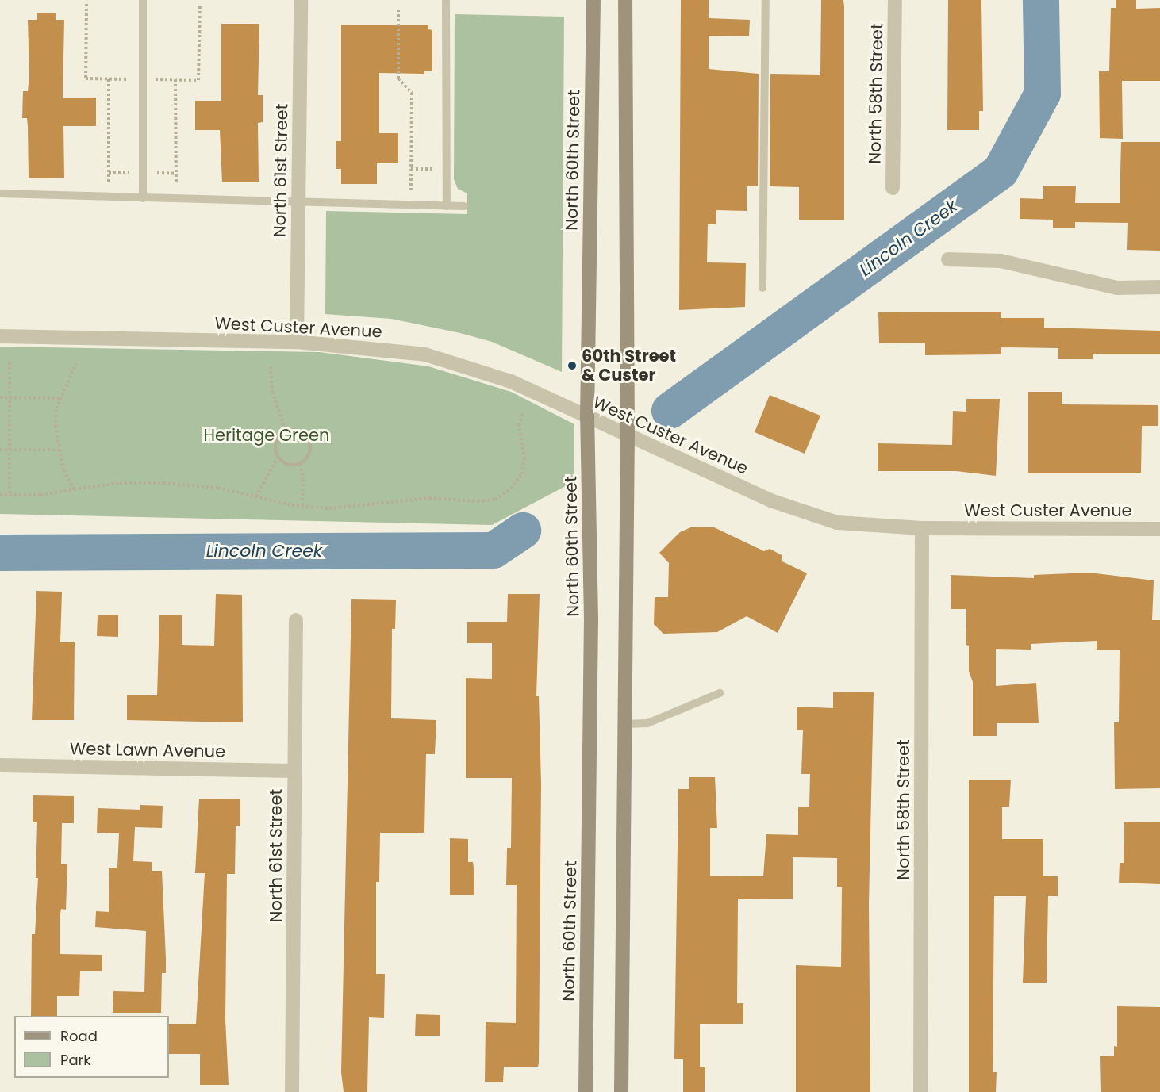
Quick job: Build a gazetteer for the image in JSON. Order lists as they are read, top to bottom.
{
  "streets": {
    "main road": ["North 60th Street"],
    "street": [
      "North 58th Street",
      "North 61st Street",
      "West Custer Avenue",
      "West Lawn Avenue"
    ]
  },
  "crossings": [
    ["North 58th Street", "West Custer Avenue"],
    ["North 60th Street", "West Custer Avenue"],
    ["North 61st Street", "West Custer Avenue"],
    ["North 61st Street", "West Lawn Avenue"]
  ],
  "water": ["Lincoln Creek"],
  "parks": ["Heritage Green"],
  "places": ["60th Street & Custer"],
  "legend": ["Road", "Park"]
}
